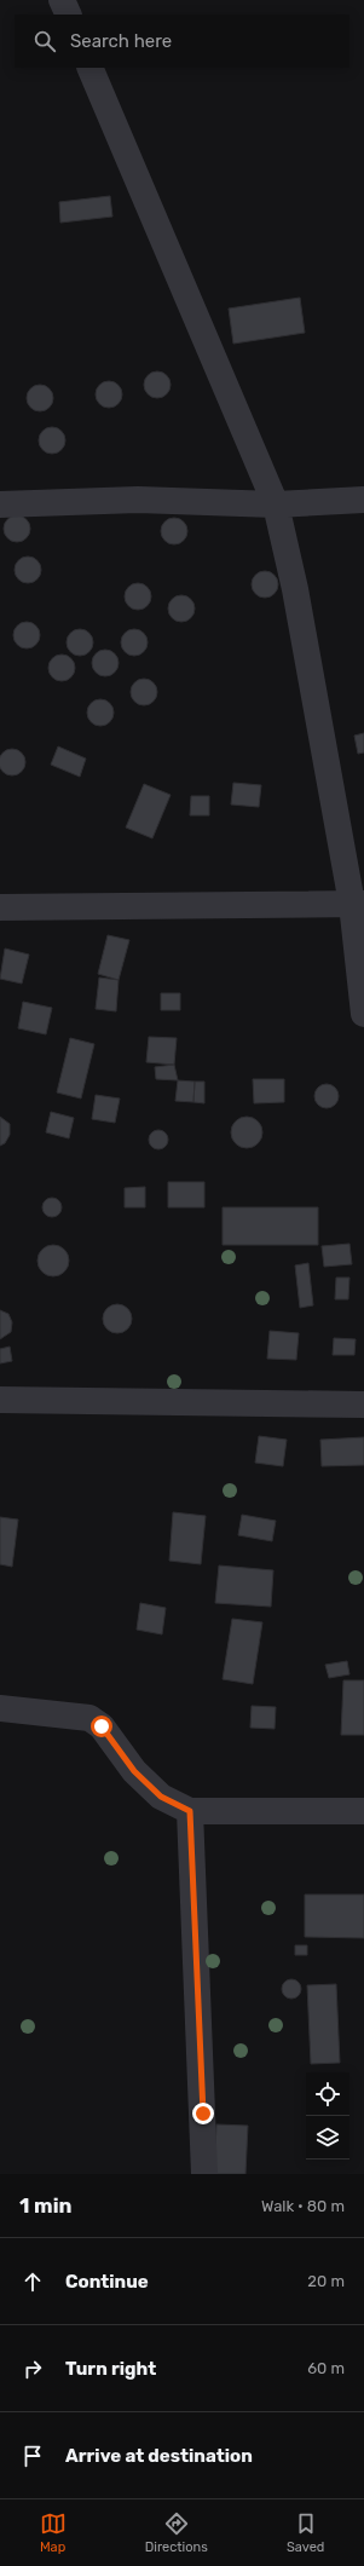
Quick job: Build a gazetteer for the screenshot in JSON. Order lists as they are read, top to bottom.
{
  "page": {
    "search": "Search here",
    "heading": ["1 min", "Walk · 80 m"],
    "list": [
      ["Continue", "20 m"],
      ["Turn right", "60 m"],
      "Arrive at destination"
    ],
    "nav": ["Map", "Directions", "Saved"]
  }
}
